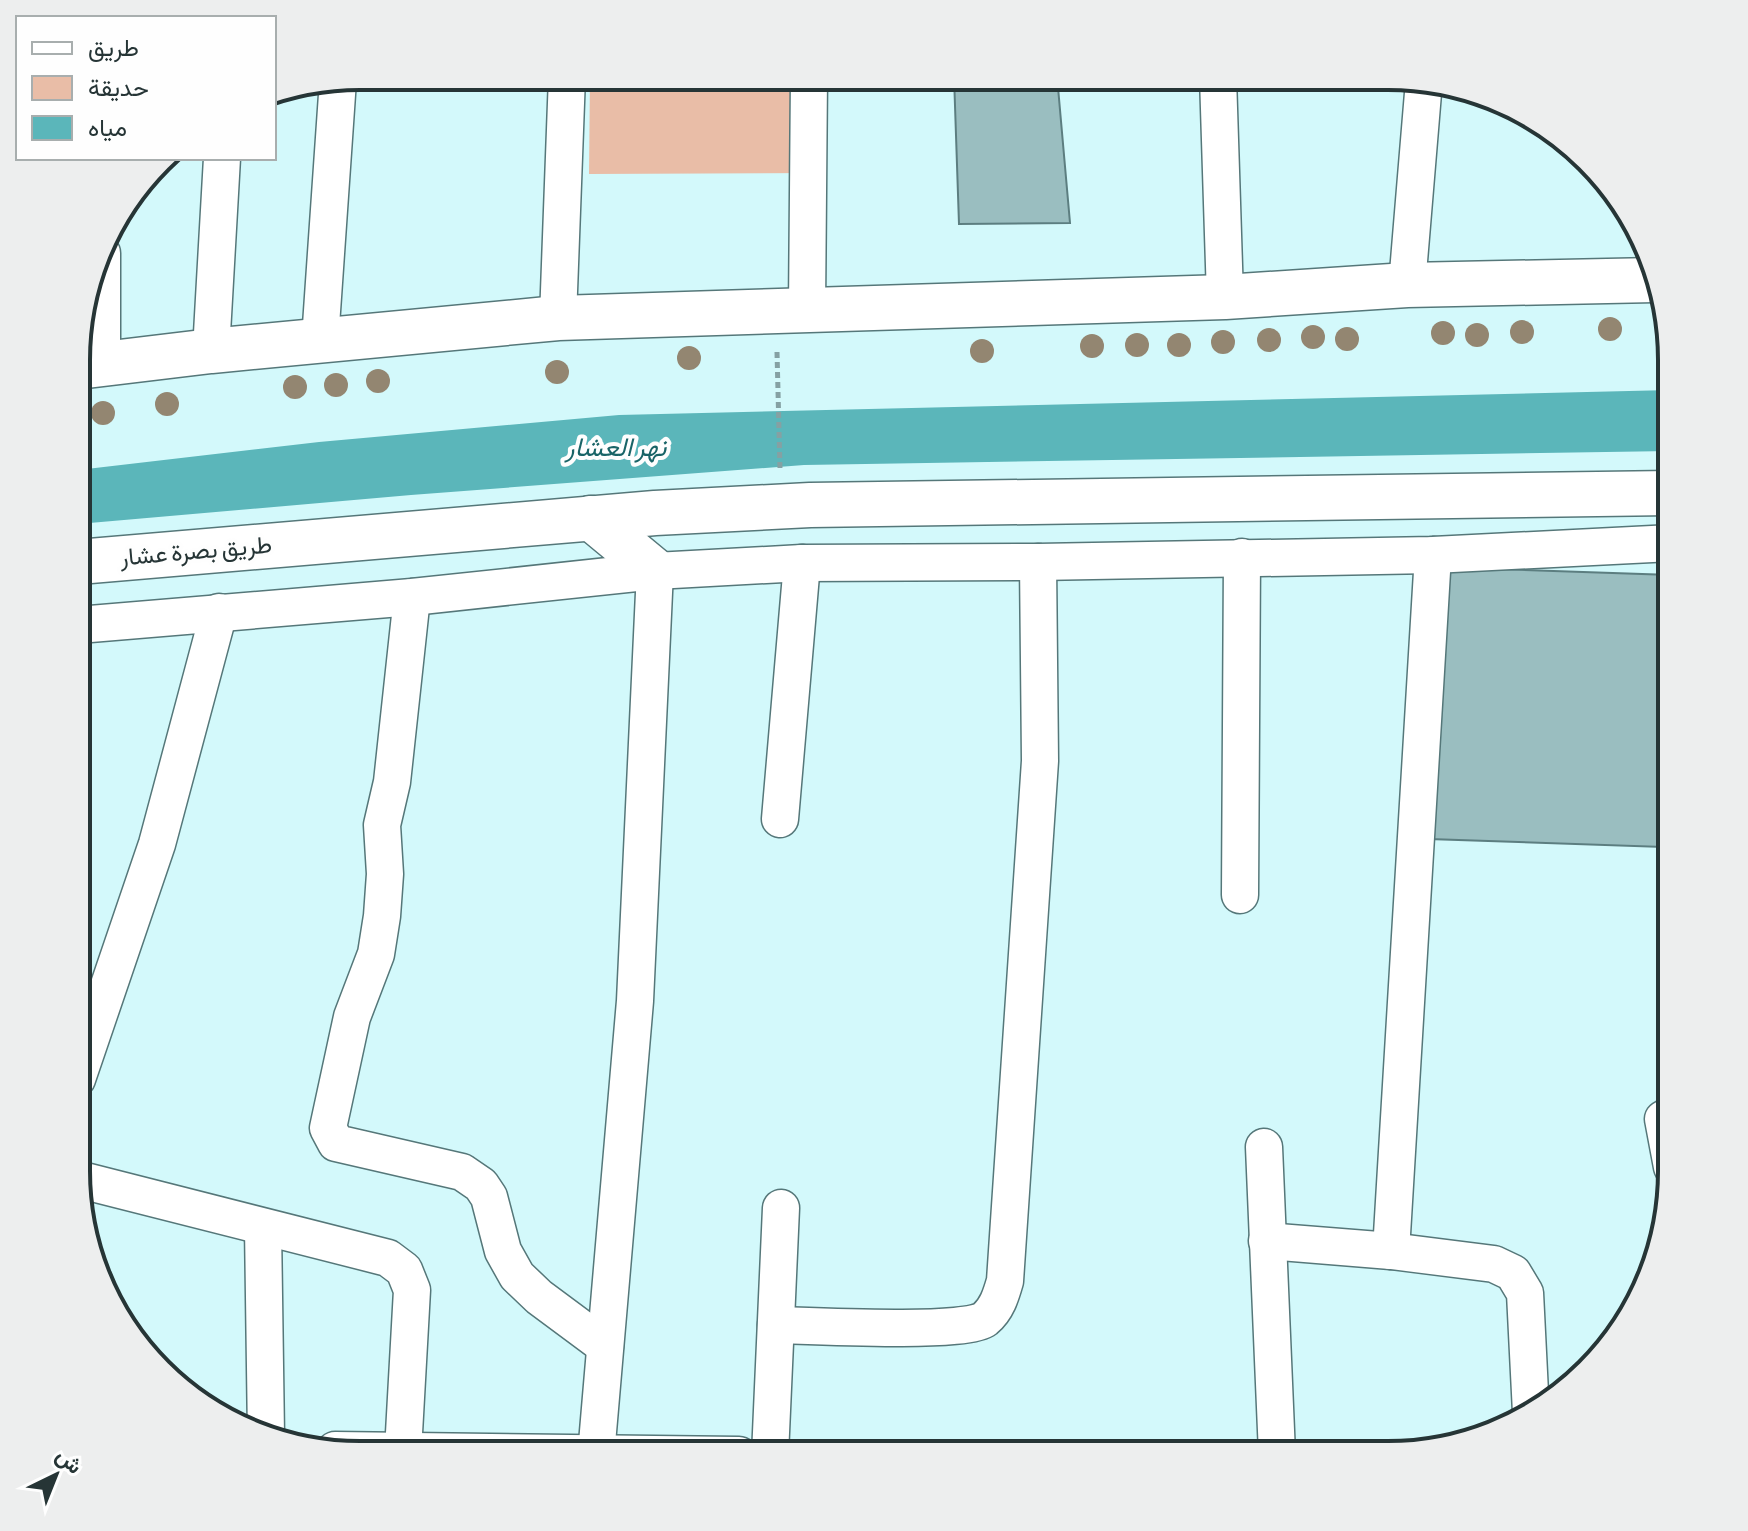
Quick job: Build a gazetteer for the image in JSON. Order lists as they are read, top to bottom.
{
  "streets": {
    "main road": ["طريق بصرة عشار"]
  },
  "water": ["نهر العشار"],
  "legend": ["طريق", "حديقة", "مياه"],
  "north": "top right"
}
